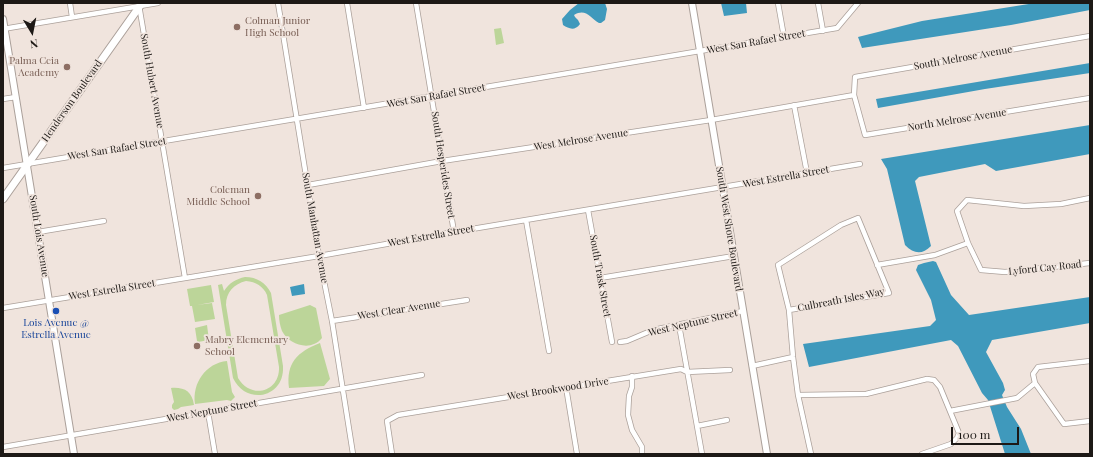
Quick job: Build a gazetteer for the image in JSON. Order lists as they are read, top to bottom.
{
  "streets": {
    "main road": ["Henderson Boulevard"],
    "street": [
      "West San Rafael Street",
      "South Melrose Avenue",
      "South Hubert Avenue",
      "North Melrose Avenue",
      "West Melrose Avenue",
      "South Hesperides Street",
      "West Estrella Street",
      "South Manhattan Avenue",
      "South West Shore Boulevard",
      "South Lois Avenue",
      "Lyford Cay Road",
      "South Trask Street",
      "Culbreath Isles Way",
      "West Clear Avenue",
      "West Neptune Street",
      "West Brookwood Drive"
    ]
  },
  "crossings": [
    ["West San Rafael Street", "South Hubert Avenue"],
    ["West San Rafael Street", "Henderson Boulevard"],
    ["West San Rafael Street", "South Hesperides Street"],
    ["West San Rafael Street", "South Manhattan Avenue"],
    ["West San Rafael Street", "South West Shore Boulevard"],
    ["West San Rafael Street", "South Lois Avenue"],
    ["South Melrose Avenue", "North Melrose Avenue"],
    ["South Melrose Avenue", "West Melrose Avenue"],
    ["South Hubert Avenue", "Henderson Boulevard"],
    ["South Hubert Avenue", "West Estrella Street"],
    ["Henderson Boulevard", "South Lois Avenue"],
    ["North Melrose Avenue", "West Melrose Avenue"],
    ["West Melrose Avenue", "South Hesperides Street"],
    ["West Melrose Avenue", "South Manhattan Avenue"],
    ["West Melrose Avenue", "South West Shore Boulevard"],
    ["South Hesperides Street", "West Estrella Street"],
    ["West Estrella Street", "South Manhattan Avenue"],
    ["West Estrella Street", "South West Shore Boulevard"],
    ["West Estrella Street", "South Lois Avenue"],
    ["West Estrella Street", "South Trask Street"],
    ["South Manhattan Avenue", "West Clear Avenue"],
    ["South Manhattan Avenue", "West Neptune Street"],
    ["South West Shore Boulevard", "West Neptune Street"],
    ["South Lois Avenue", "West Neptune Street"]
  ],
  "places": [
    "Colman Junior High School",
    "Palma Ceia Academy",
    "Coleman Middle School",
    "Lois Avenue @ Estrella Avenue",
    "Mabry Elementary School"
  ],
  "scale_bar": "100 m",
  "north": "bottom"
}
